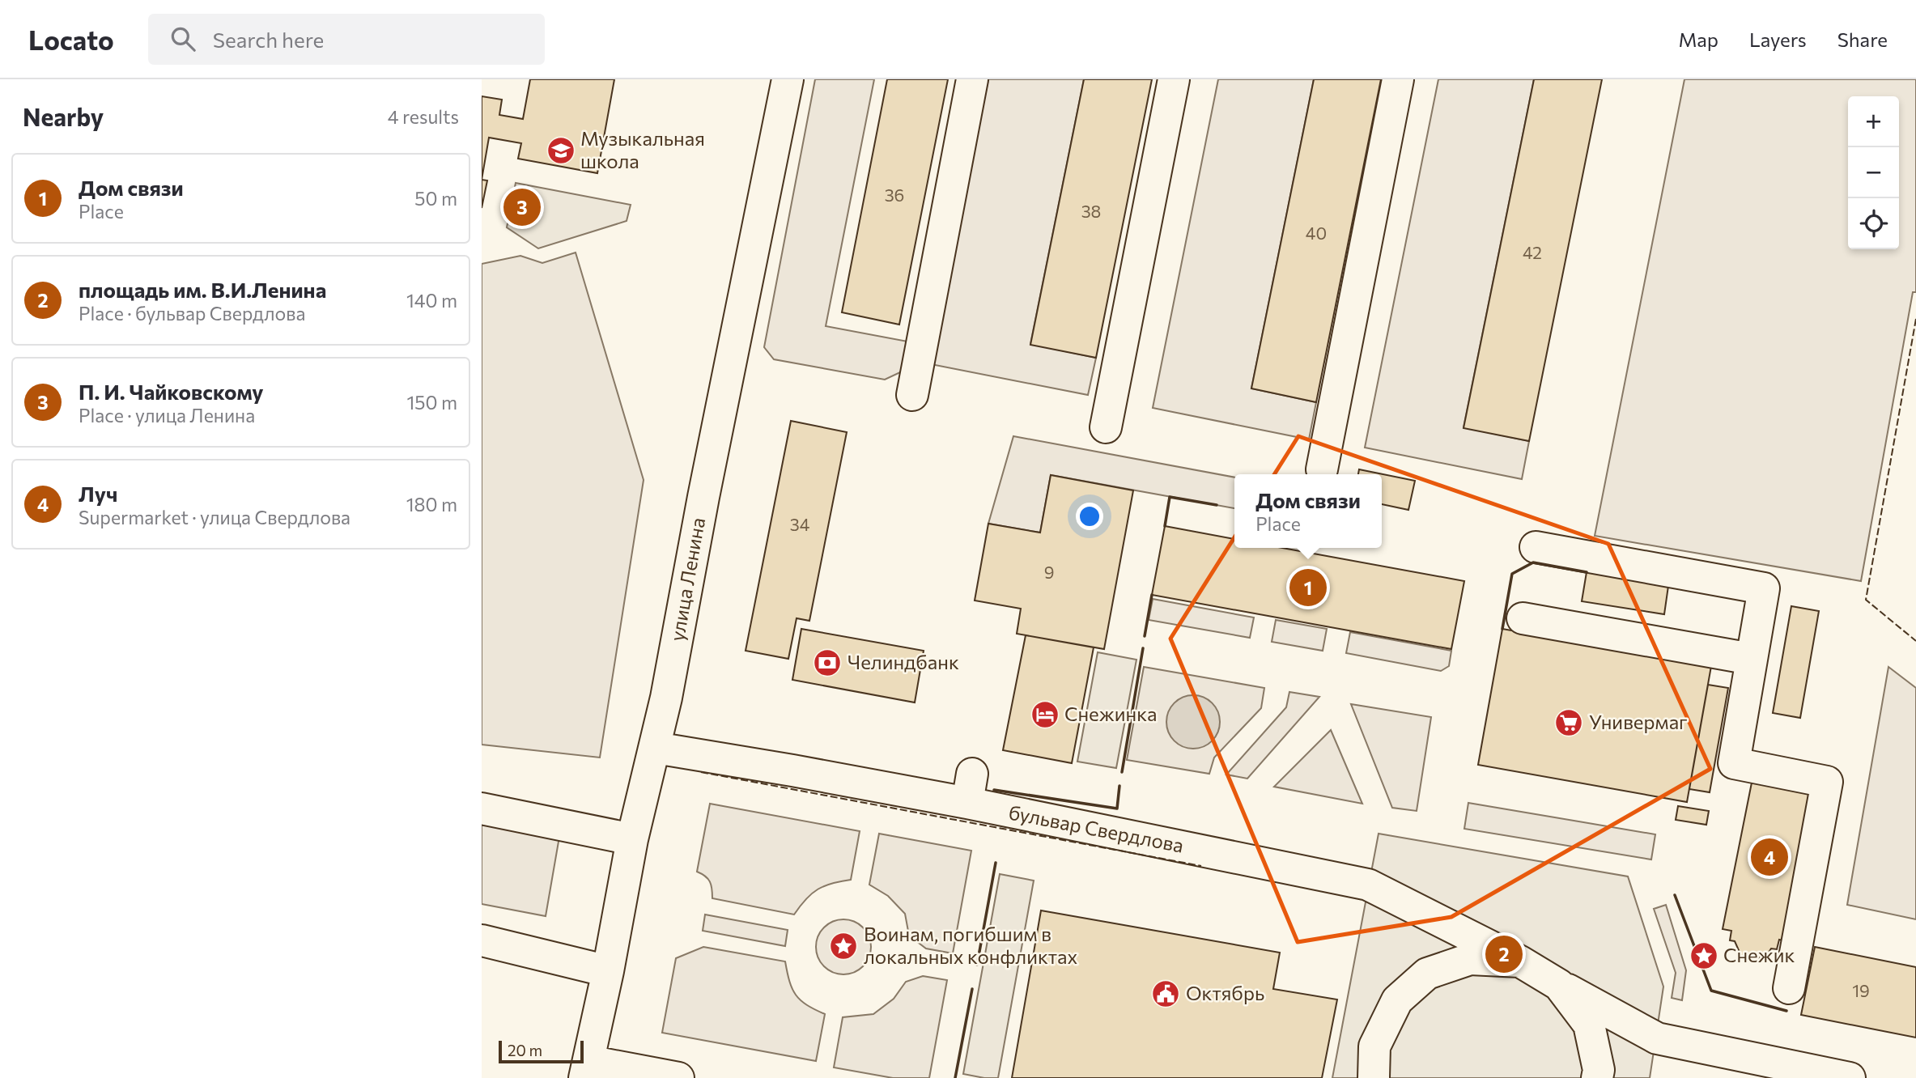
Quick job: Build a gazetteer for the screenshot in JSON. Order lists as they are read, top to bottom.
{
  "streets": {
    "street": ["улица Ленина", "бульвар Свердлова"]
  },
  "crossings": [
    ["улица Ленина", "бульвар Свердлова"]
  ],
  "places": {
    "school or university": ["Музыкальная школа"],
    "bank": ["Челиндбанк"],
    "hotel": ["Снежинка"],
    "supermarket": ["Универмаг"],
    "place": ["Воинам, погибшим в локальных конфликтах", "Снежик"],
    "public building": ["Октябрь"]
  },
  "house_numbers": [
    "36",
    "38",
    "40",
    "42",
    "34",
    "9",
    "19"
  ],
  "scale_bar": "20 m",
  "page": {
    "header": "Locato",
    "search": "Search here",
    "nav": ["Map", "Layers", "Share"],
    "heading": ["Nearby", "4 results"],
    "map_buttons": ["+", "−"],
    "list": [
      {
        "mark": "1",
        "name": "Дом связи",
        "note": "Place",
        "value": "50 m"
      },
      {
        "mark": "2",
        "name": "площадь им. В.И.Ленина",
        "note": "Place · бульвар Свердлова",
        "value": "140 m"
      },
      {
        "mark": "3",
        "name": "П. И. Чайковскому",
        "note": "Place · улица Ленина",
        "value": "150 m"
      },
      {
        "mark": "4",
        "name": "Луч",
        "note": "Supermarket · улица Свердлова",
        "value": "180 m"
      }
    ],
    "pins": [
      "3",
      "1",
      "4",
      "2"
    ],
    "popup": ["Дом связи", "Place"],
    "scale": "20 m"
  }
}
